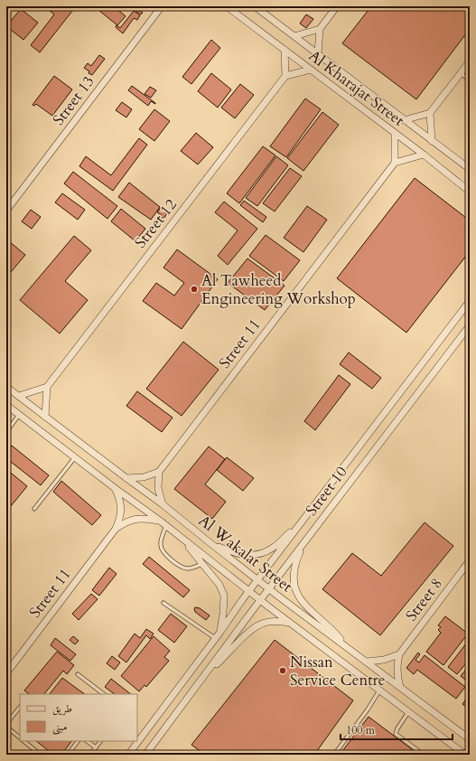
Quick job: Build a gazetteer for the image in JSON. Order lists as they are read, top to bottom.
{
  "streets": {
    "street": [
      "Al Kharajat Street",
      "Street 13",
      "Street 12",
      "Street 11",
      "Street 10",
      "Al Wakalat Street",
      "Street 8"
    ]
  },
  "crossings": [
    ["Street 11", "Al Wakalat Street"],
    ["Street 10", "Al Wakalat Street"],
    ["Al Wakalat Street", "Street 8"]
  ],
  "places": ["Al Tawheed Engineering Workshop", "Nissan Service Centre"],
  "legend": ["طريق", "مبنى"],
  "scale_bar": "100 m"
}
